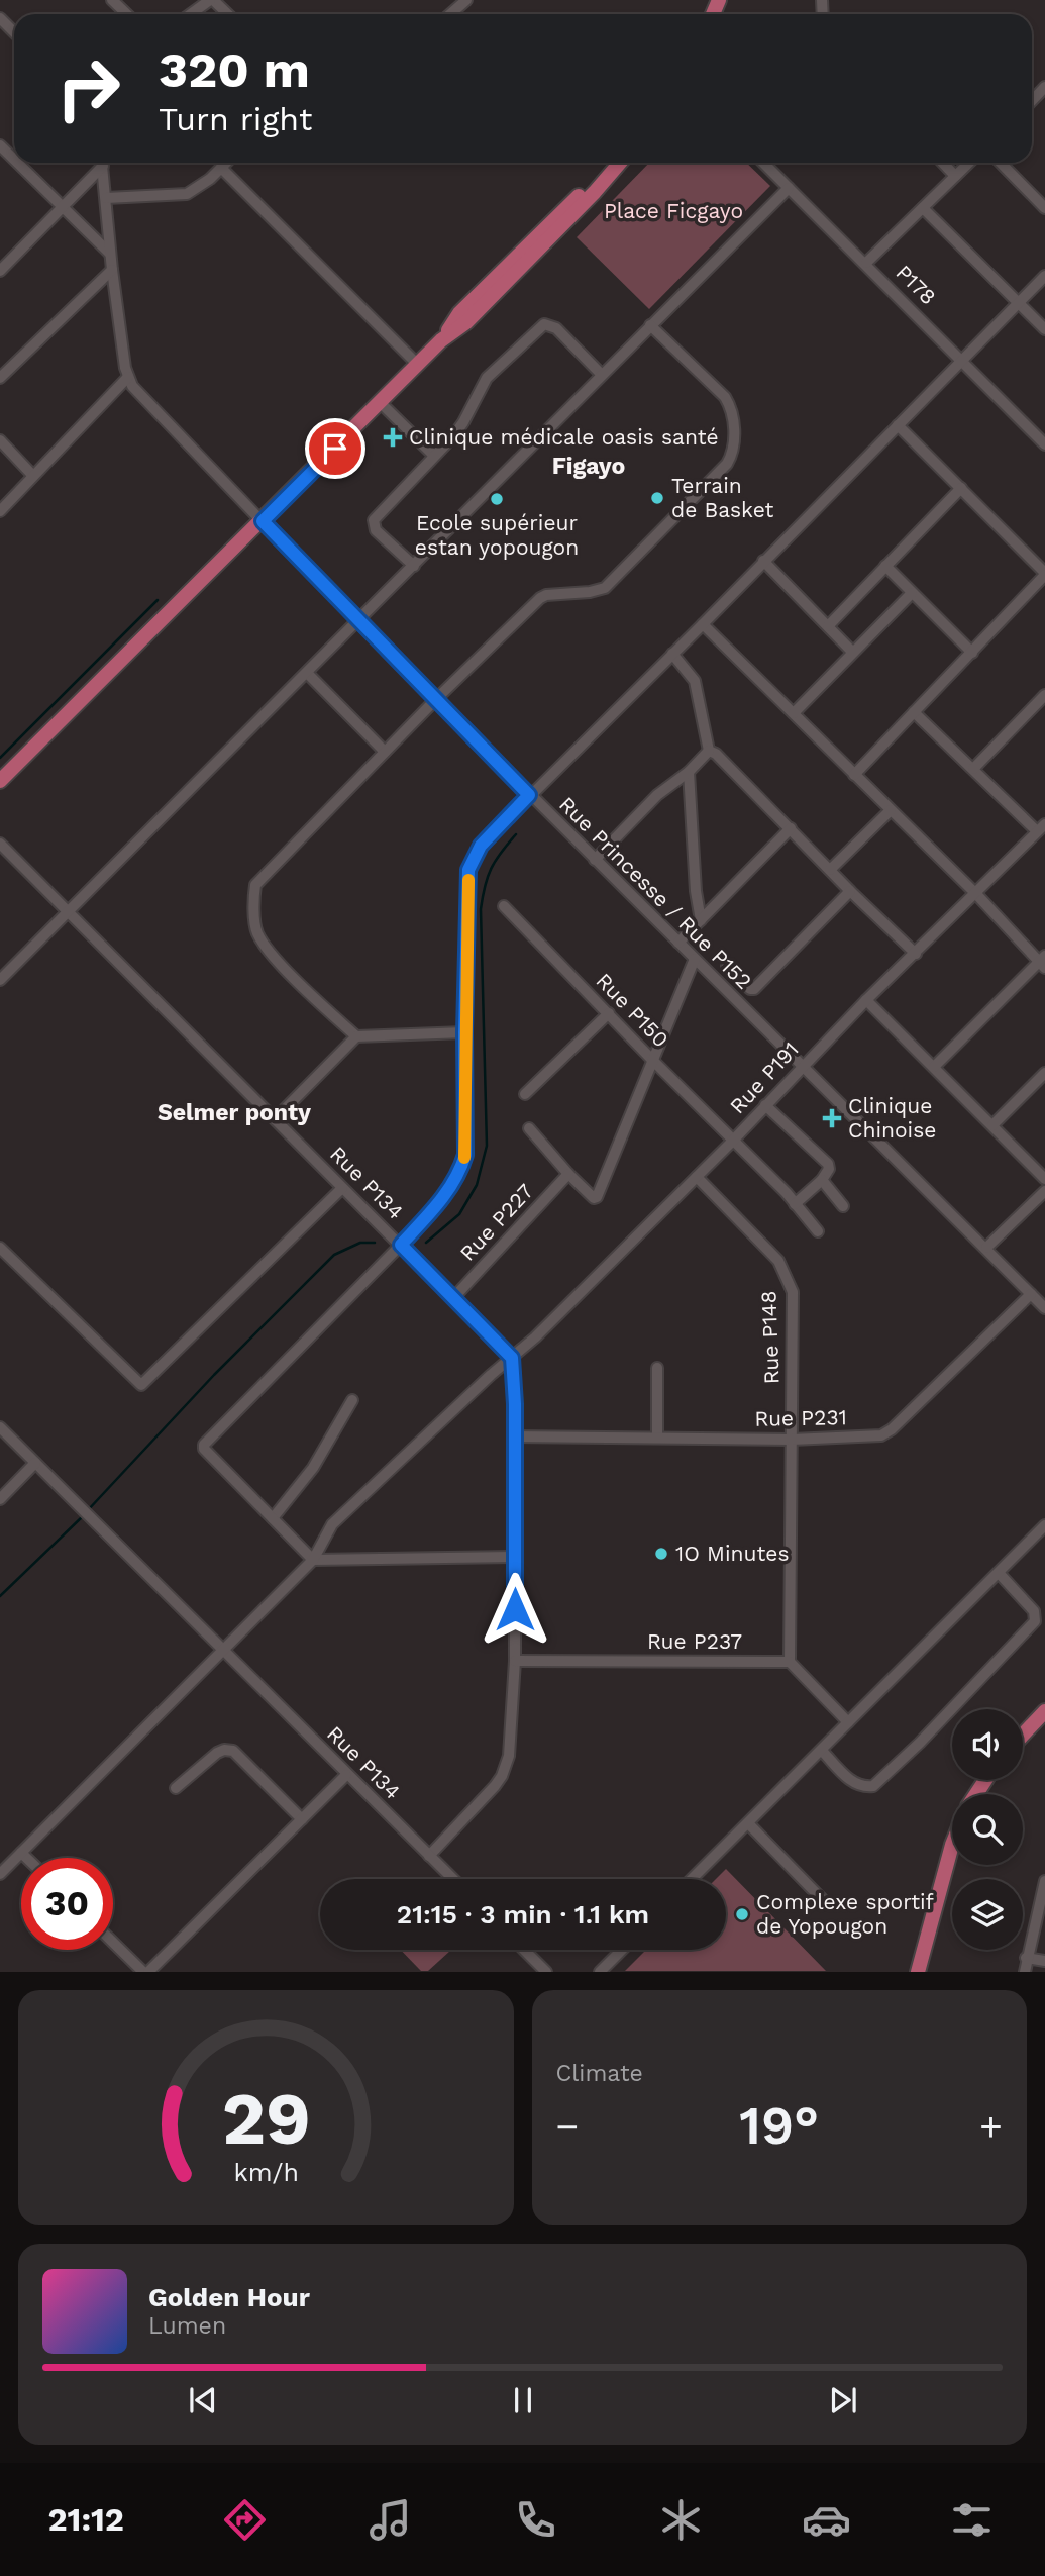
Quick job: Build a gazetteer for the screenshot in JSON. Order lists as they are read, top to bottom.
{
  "streets": {
    "street": [
      "P178",
      "Rue Princesse / Rue P152",
      "Rue P150",
      "Rue P191",
      "Rue P134",
      "Rue P227",
      "Rue P148",
      "Rue P231",
      "Rue P237"
    ]
  },
  "crossings": [
    ["Rue Princesse / Rue P152", "Rue P191"],
    ["Rue Princesse / Rue P152", "Rue P231"],
    ["Rue P150", "Rue P191"],
    ["Rue P191", "Rue P134"],
    ["Rue P191", "Rue P148"],
    ["Rue P134", "Rue P227"],
    ["Rue P148", "Rue P231"],
    ["Rue P148", "Rue P237"]
  ],
  "districts": ["Figayo", "Selmer ponty"],
  "parks": ["Place Ficgayo"],
  "places": {
    "health": ["Clinique médicale oasis santé", "Clinique Chinoise"],
    "other": [
      "Terrain de Basket",
      "Ecole supérieur estan yopougon",
      "1O Minutes",
      "Complexe sportif de Yopougon"
    ]
  },
  "page": {
    "turn": ["320 m", "Turn right"],
    "limit": "30",
    "trip": "21:15 · 3 min · 1.1 km",
    "tile": "Climate",
    "heat": ["−", "19°", "+"],
    "song": ["Golden Hour", "Lumen"],
    "tabs": "21:12",
    "gauge": ["29", "km/h"]
  }
}
